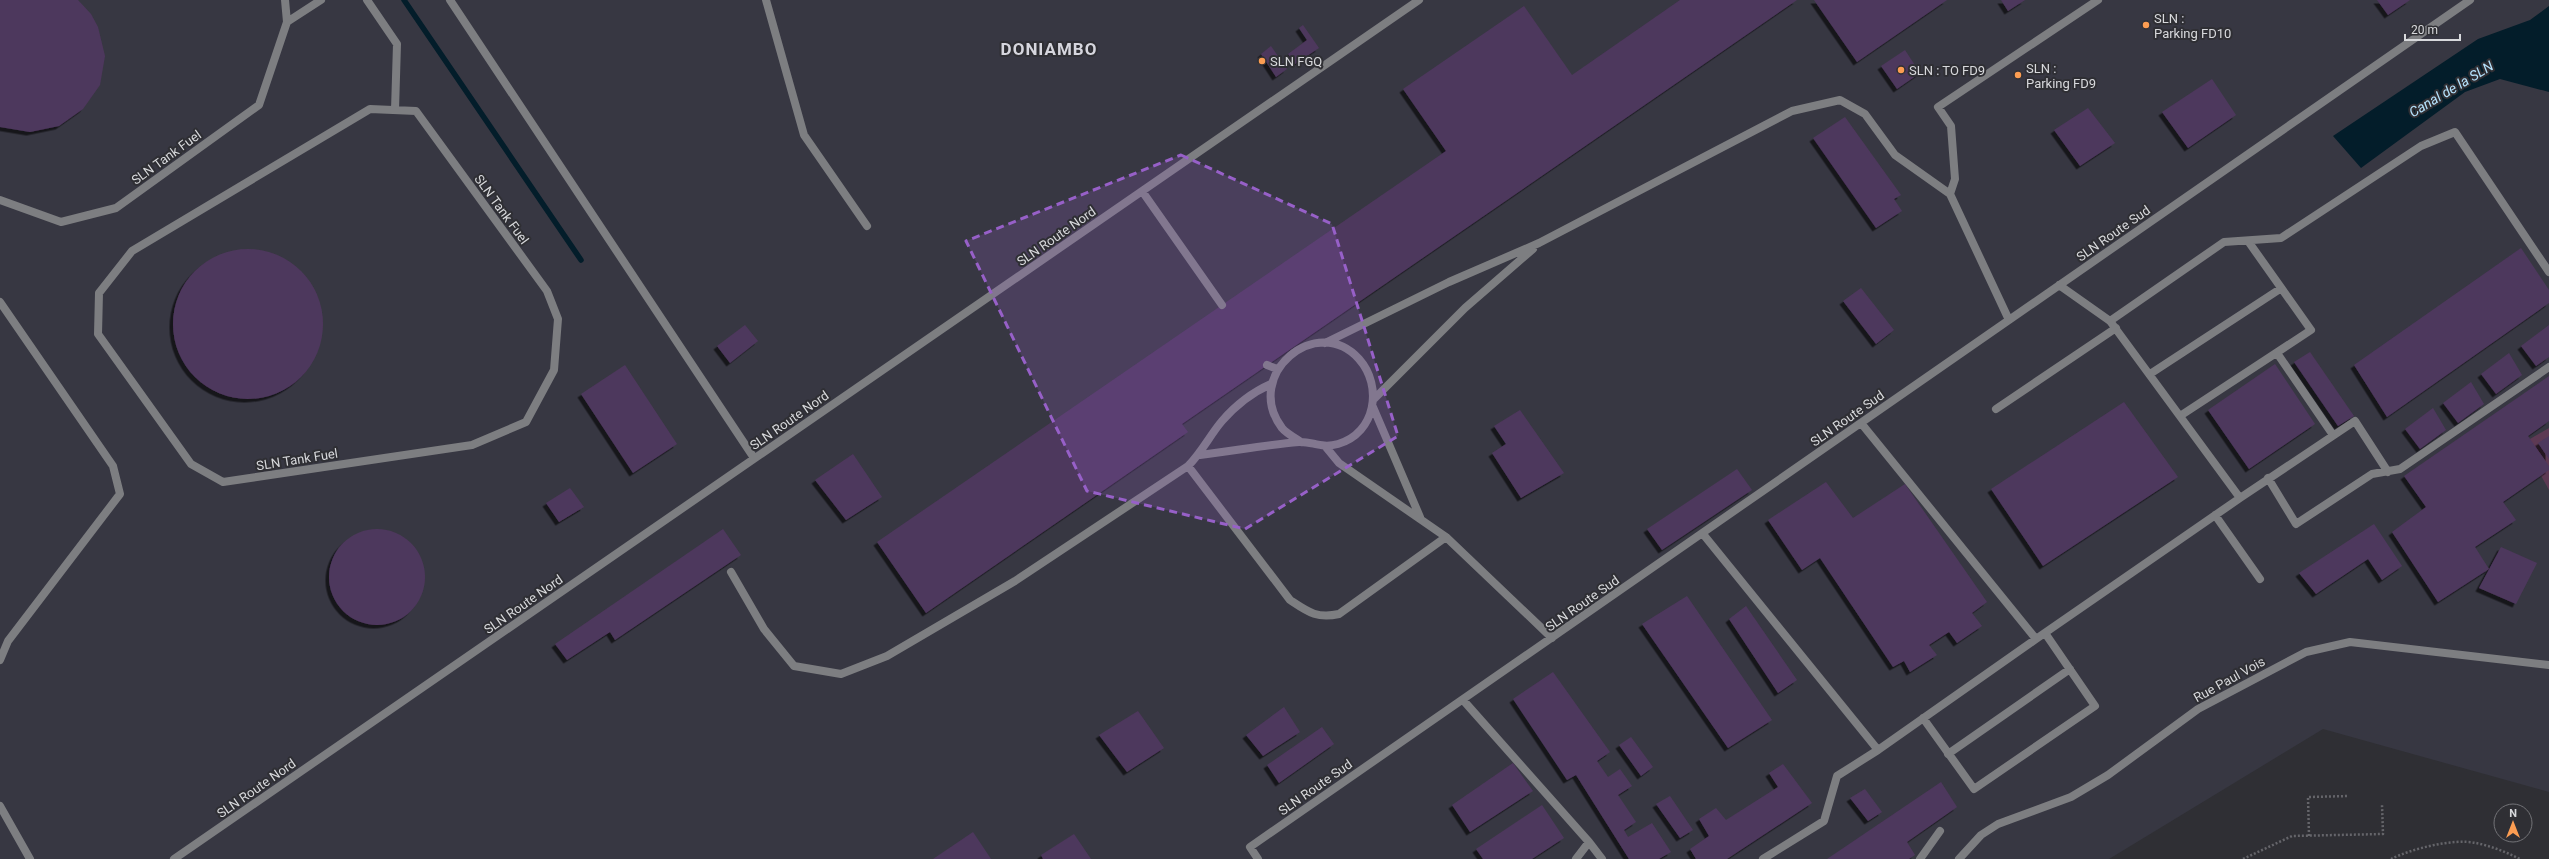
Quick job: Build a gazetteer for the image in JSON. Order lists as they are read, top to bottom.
{
  "streets": {
    "lane": [
      "SLN Tank Fuel",
      "SLN Route Sud",
      "SLN Route Nord",
      "Rue Paul Vois"
    ]
  },
  "districts": ["DONIAMBO"],
  "water": ["Canal de la SLN"],
  "places": [
    "SLN : Parking FD10",
    "SLN FGQ",
    "SLN : TO FD9",
    "SLN : Parking FD9"
  ],
  "scale_bar": "20 m",
  "north": "top"
}
